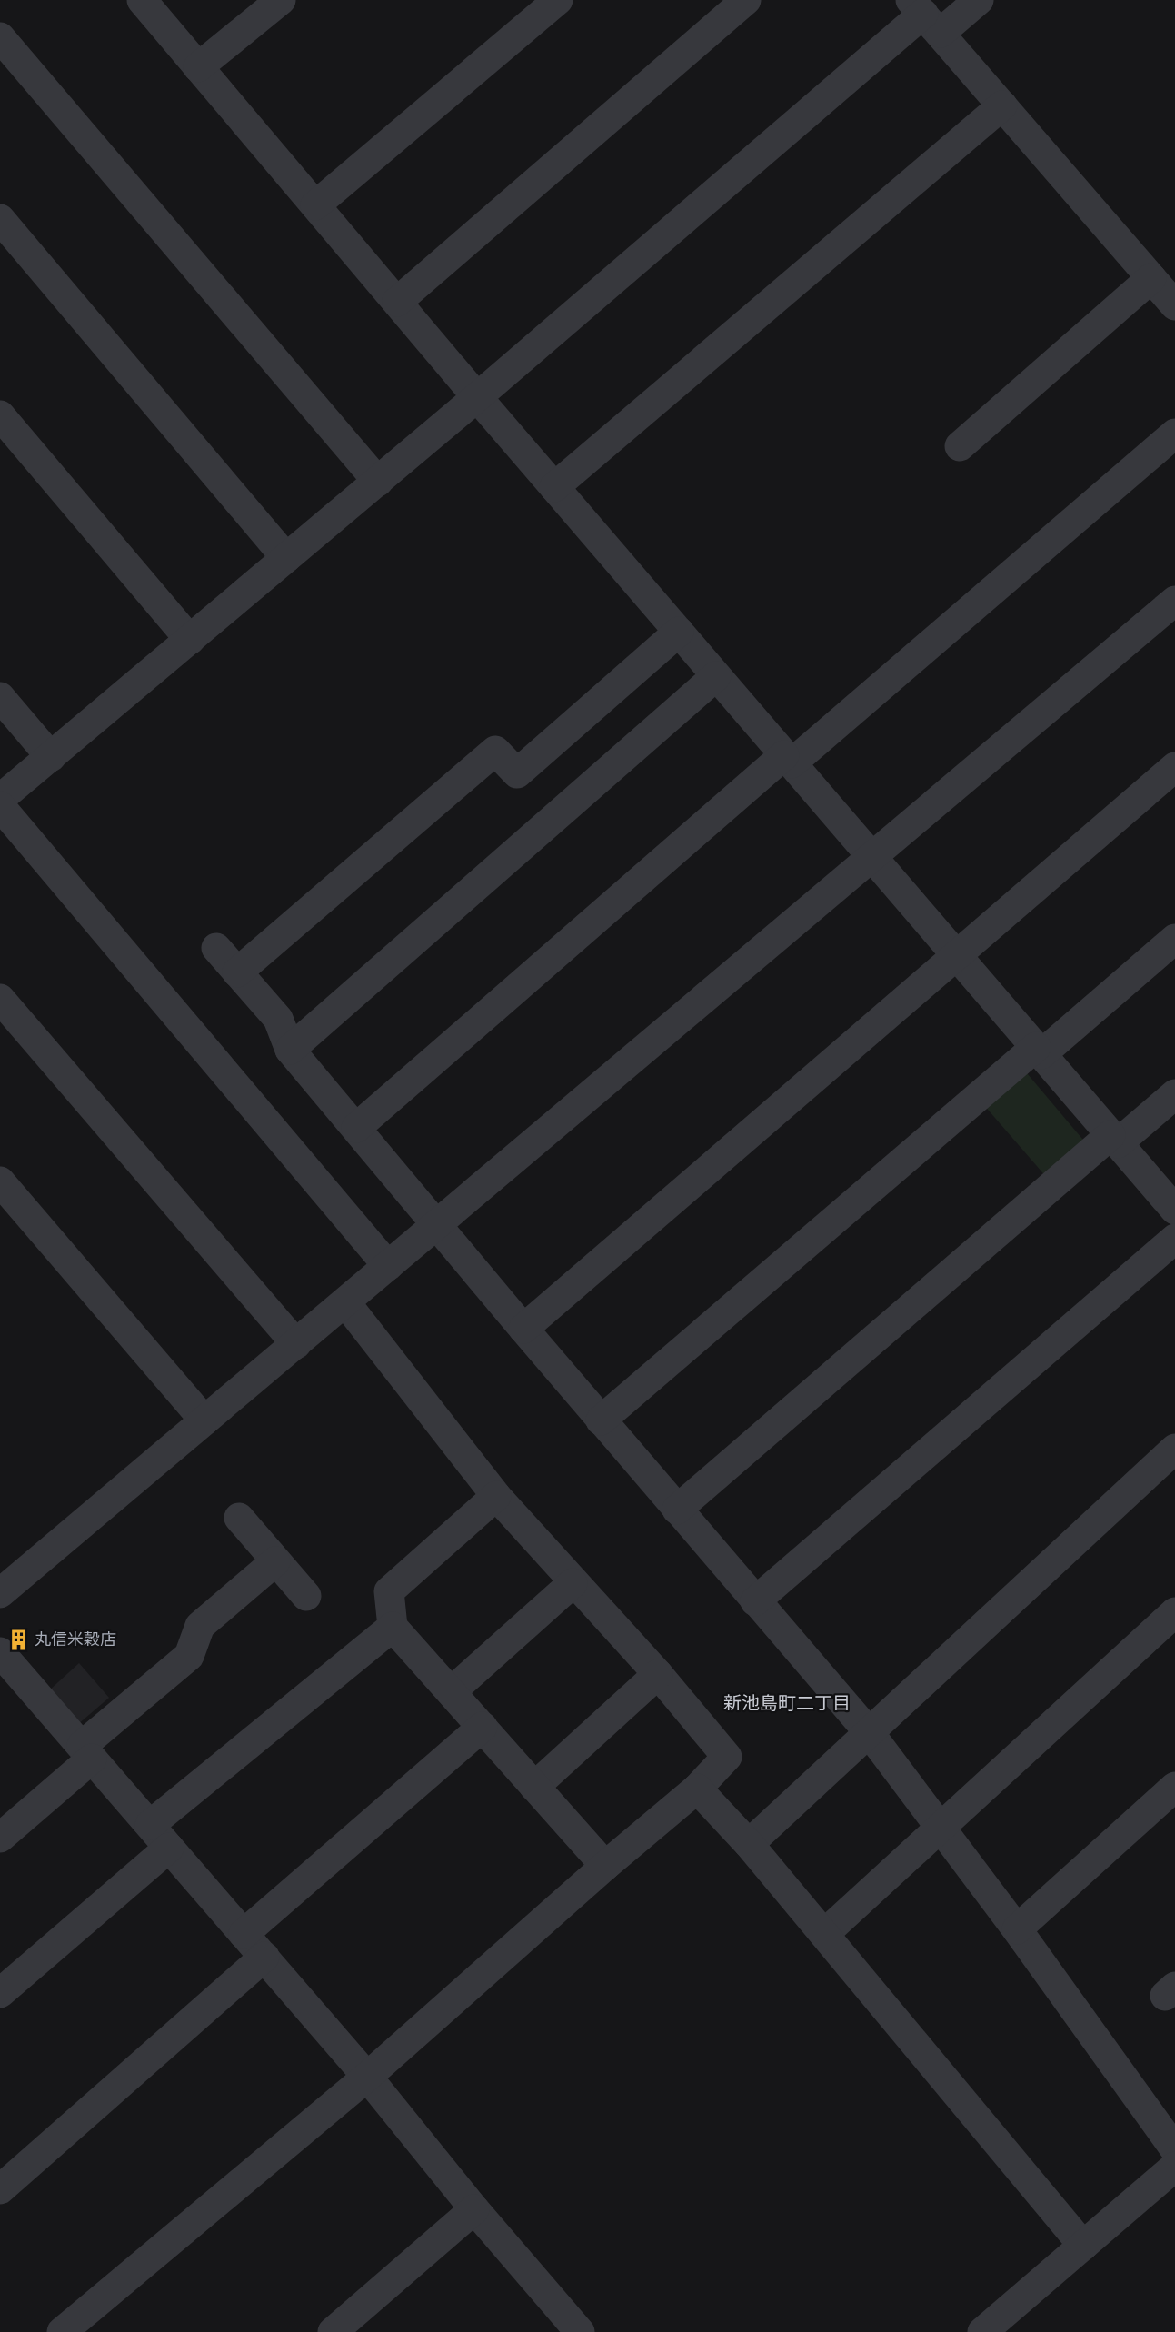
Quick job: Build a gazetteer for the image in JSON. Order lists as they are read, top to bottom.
{
  "districts": ["新池島町二丁目"],
  "places": {
    "building": ["丸信米穀店"]
  }
}
